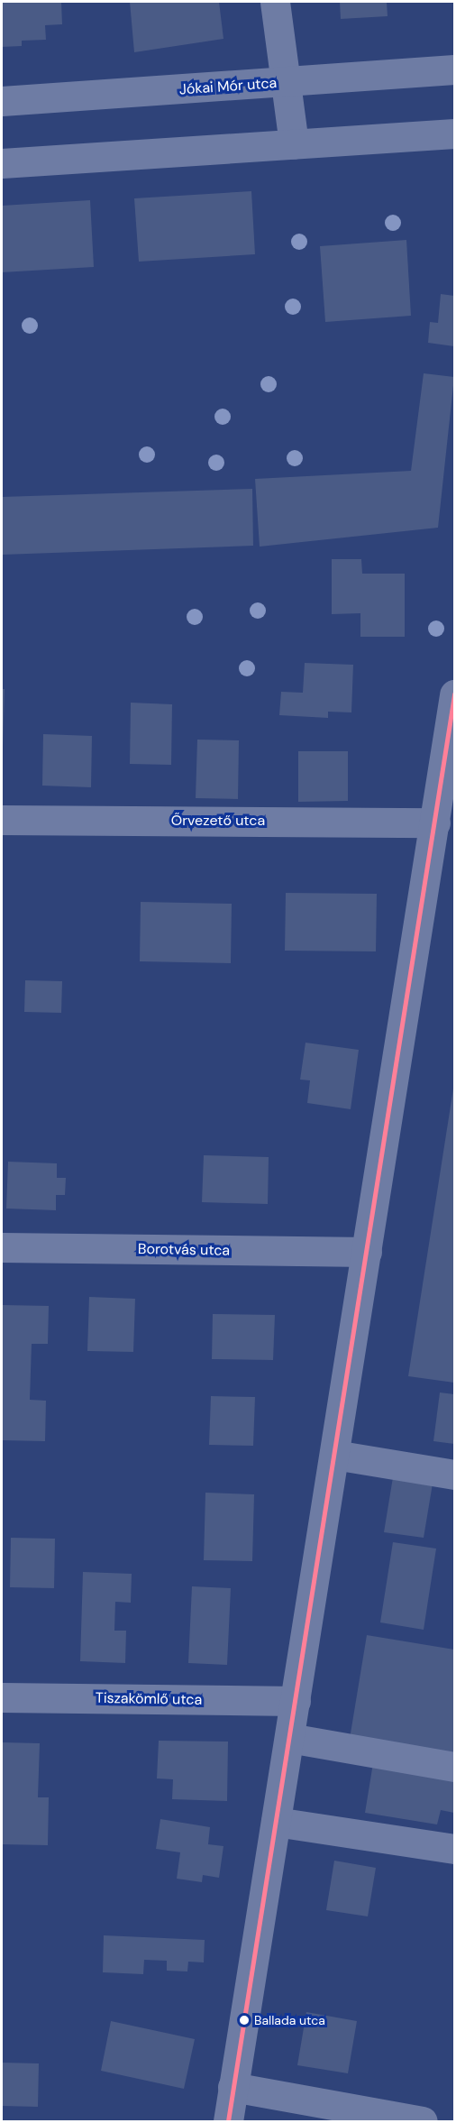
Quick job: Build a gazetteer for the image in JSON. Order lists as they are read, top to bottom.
{
  "streets": {
    "street": [
      "Jókai Mór utca",
      "Őrvezető utca",
      "Borotvás utca",
      "Tiszakömlő utca"
    ]
  },
  "places": ["Ballada utca"]
}
